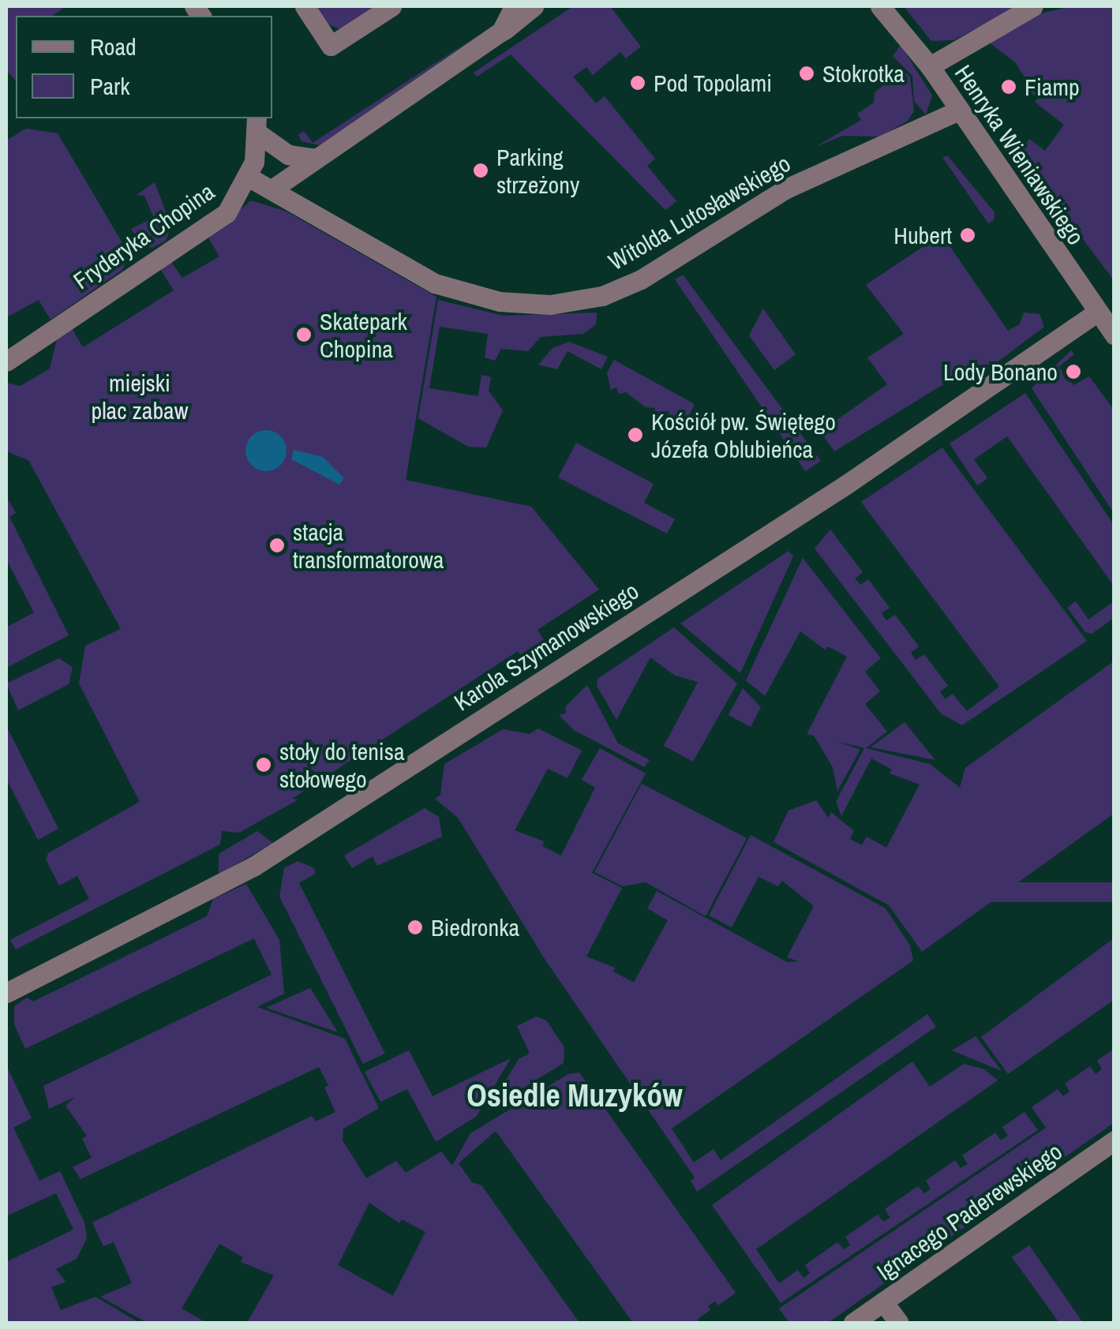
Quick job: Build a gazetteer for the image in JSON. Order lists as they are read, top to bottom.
{
  "streets": {
    "street": [
      "Henryka Wieniawskiego",
      "Witolda Lutosławskiego",
      "Fryderyka Chopina",
      "Karola Szymanowskiego",
      "Ignacego Paderewskiego"
    ]
  },
  "crossings": [
    ["Henryka Wieniawskiego", "Witolda Lutosławskiego"],
    ["Henryka Wieniawskiego", "Karola Szymanowskiego"],
    ["Witolda Lutosławskiego", "Fryderyka Chopina"]
  ],
  "districts": ["Osiedle Muzyków"],
  "parks": ["miejski plac zabaw"],
  "places": [
    "Stokrotka",
    "Pod Topolami",
    "Fiamp",
    "Parking strzeżony",
    "Hubert",
    "Skatepark Chopina",
    "Lody Bonano",
    "Kościół pw. Świętego Józefa Oblubieńca",
    "stacja transformatorowa",
    "stoły do tenisa stołowego",
    "Biedronka"
  ],
  "legend": ["Road", "Park"]
}
